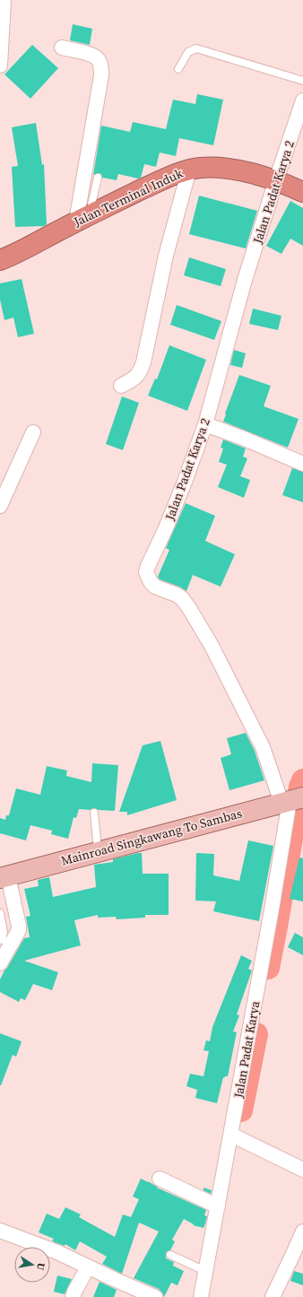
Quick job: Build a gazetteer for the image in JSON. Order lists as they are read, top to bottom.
{
  "streets": {
    "highway": ["Jalan Terminal Induk"],
    "main road": ["Mainroad Singkawang To Sambas"],
    "street": ["Jalan Padat Karya 2", "Jalan Padat Karya"]
  },
  "crossings": [
    ["Jalan Padat Karya 2", "Jalan Terminal Induk"],
    ["Jalan Padat Karya 2", "Mainroad Singkawang To Sambas"],
    ["Jalan Padat Karya 2", "Jalan Padat Karya"],
    ["Mainroad Singkawang To Sambas", "Jalan Padat Karya"]
  ],
  "north": "right"
}
